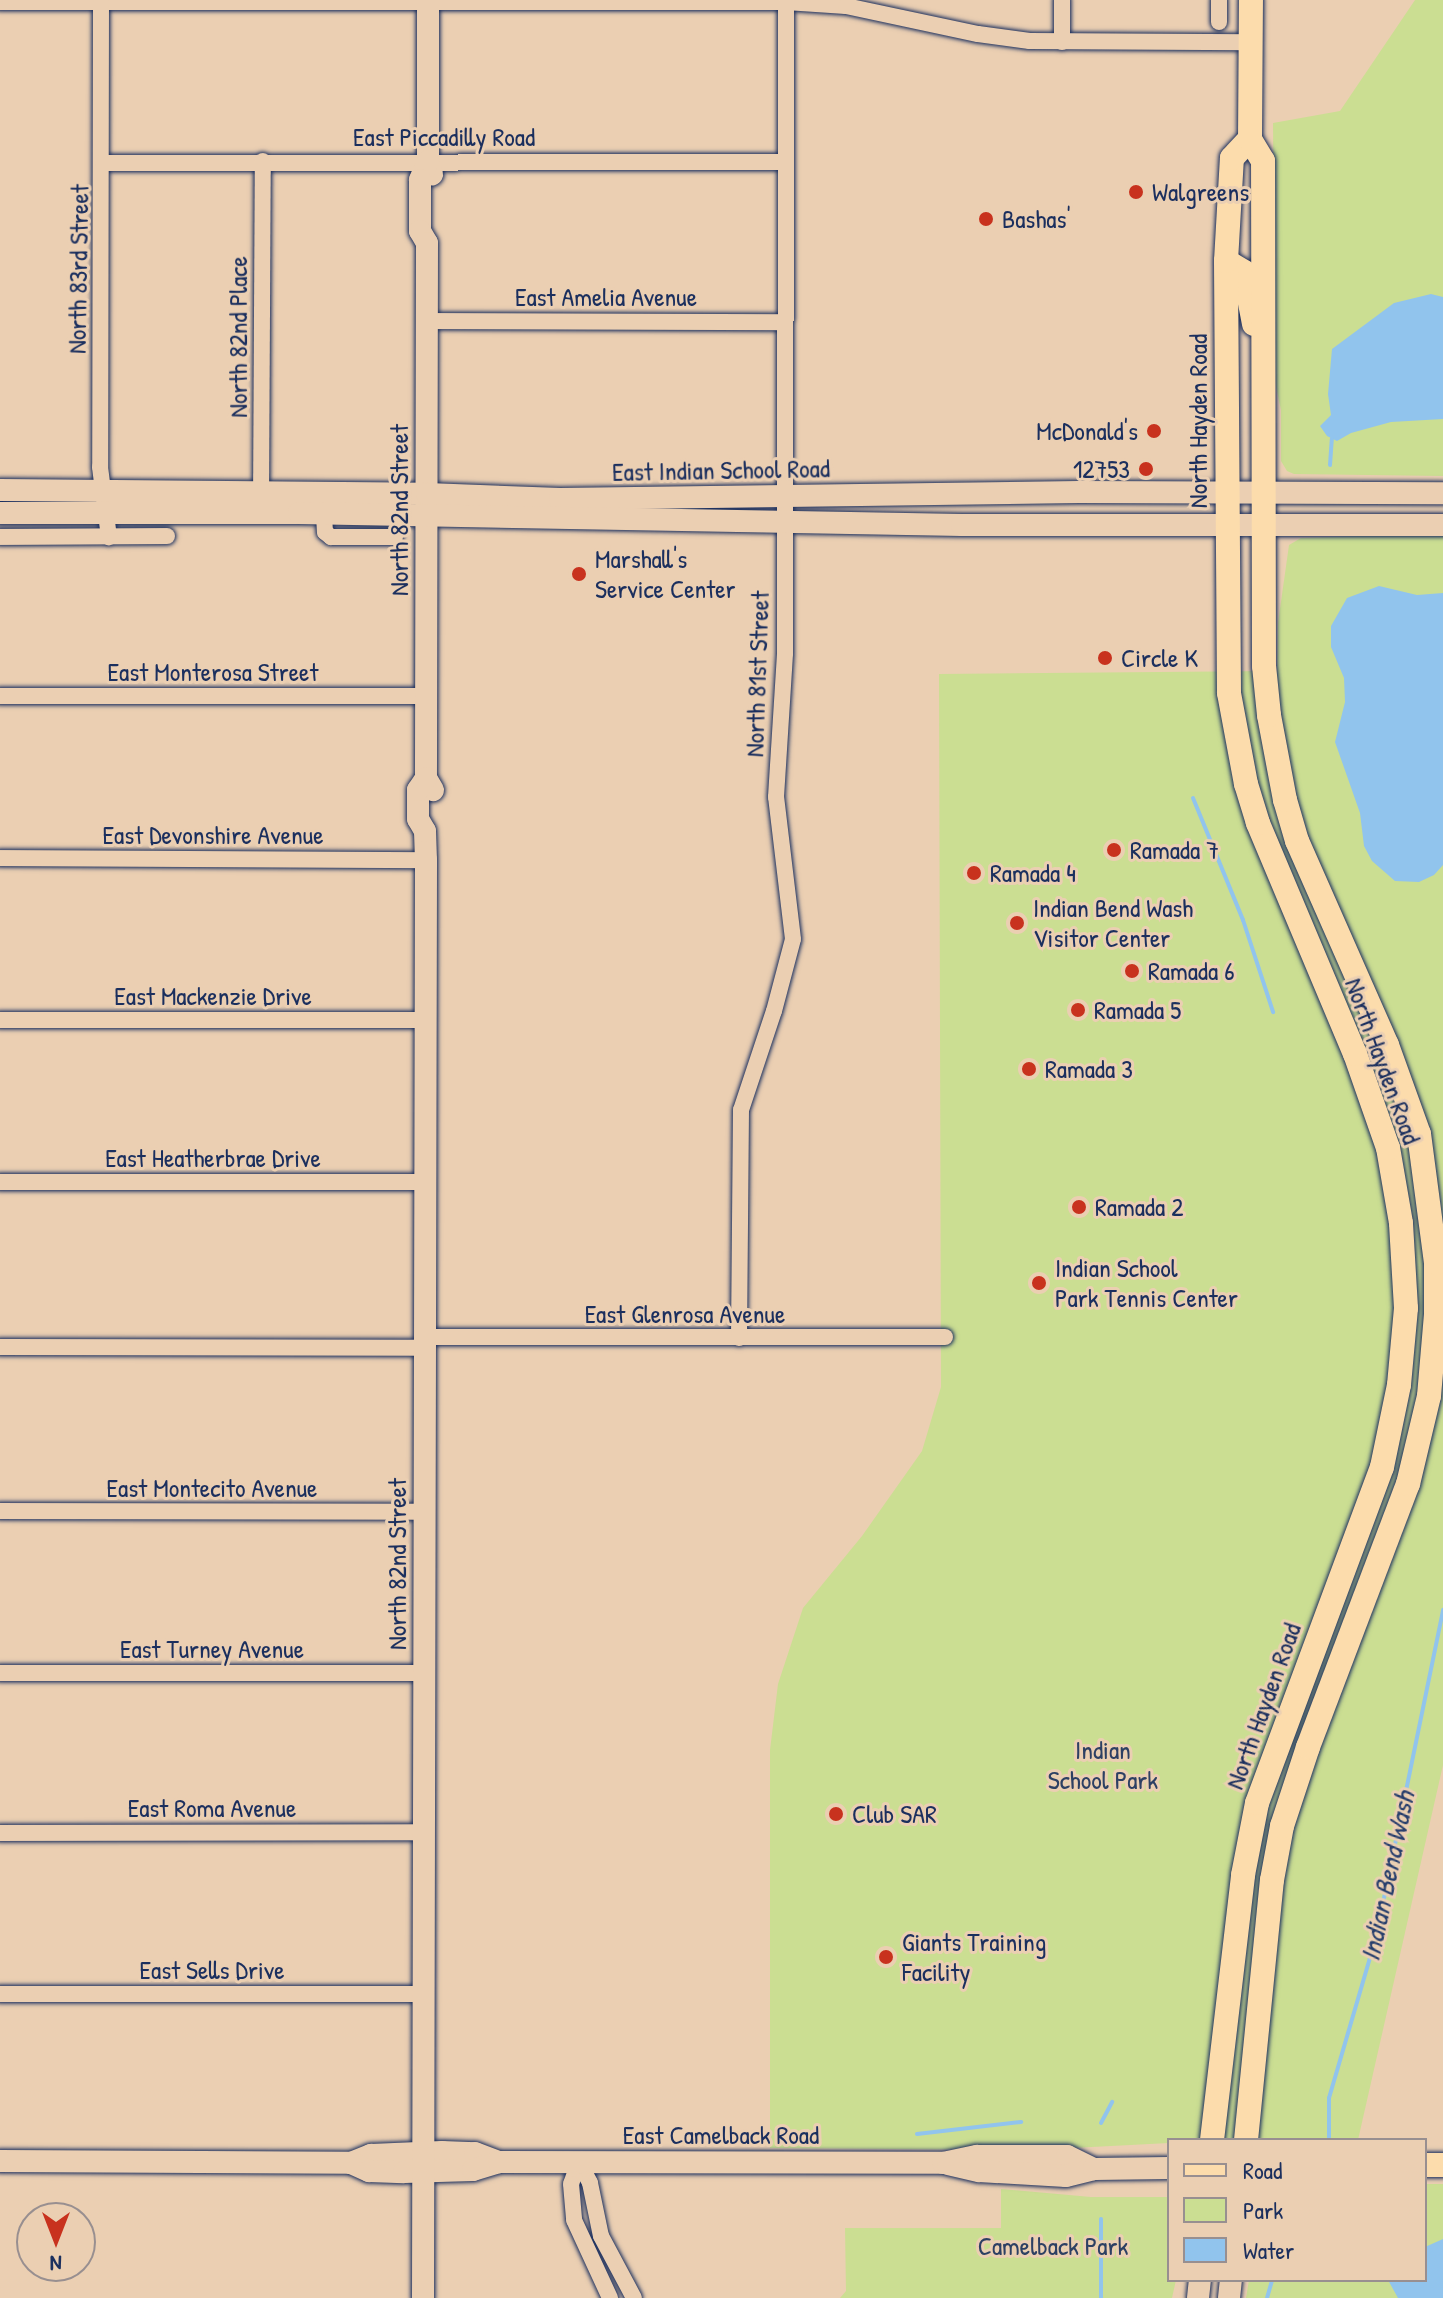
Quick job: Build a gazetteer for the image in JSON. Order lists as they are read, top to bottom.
{
  "streets": {
    "main road": [
      "North Hayden Road",
      "East Indian School Road",
      "North 82nd Street",
      "East Camelback Road"
    ],
    "street": [
      "East Piccadilly Road",
      "North 83rd Street",
      "East Amelia Avenue",
      "North 82nd Place",
      "East Monterosa Street",
      "North 81st Street",
      "East Devonshire Avenue",
      "East Mackenzie Drive",
      "East Heatherbrae Drive",
      "East Glenrosa Avenue",
      "East Montecito Avenue",
      "East Turney Avenue",
      "East Roma Avenue",
      "East Sells Drive"
    ]
  },
  "crossings": [
    ["East Piccadilly Road", "North 83rd Street"],
    ["East Piccadilly Road", "North 82nd Place"],
    ["East Piccadilly Road", "North 82nd Street"],
    ["East Piccadilly Road", "North 81st Street"],
    ["North 83rd Street", "East Indian School Road"],
    ["East Amelia Avenue", "North 82nd Street"],
    ["East Amelia Avenue", "North 81st Street"],
    ["North 82nd Place", "East Indian School Road"],
    ["North Hayden Road", "East Indian School Road"],
    ["East Indian School Road", "North 82nd Street"],
    ["East Indian School Road", "North 81st Street"],
    ["North 82nd Street", "East Monterosa Street"],
    ["North 82nd Street", "East Devonshire Avenue"],
    ["North 82nd Street", "East Mackenzie Drive"],
    ["North 82nd Street", "East Heatherbrae Drive"],
    ["North 82nd Street", "East Glenrosa Avenue"],
    ["North 82nd Street", "East Montecito Avenue"],
    ["North 82nd Street", "East Turney Avenue"],
    ["North 82nd Street", "East Roma Avenue"],
    ["North 82nd Street", "East Sells Drive"],
    ["North 82nd Street", "East Camelback Road"],
    ["North 81st Street", "East Glenrosa Avenue"]
  ],
  "water": ["Indian Bend Wash"],
  "parks": ["Indian School Park", "Camelback Park"],
  "places": [
    "Walgreens",
    "Bashas'",
    "McDonald's",
    "12753",
    "Marshall's Service Center",
    "Circle K",
    "Ramada 7",
    "Ramada 4",
    "Indian Bend Wash Visitor Center",
    "Ramada 6",
    "Ramada 5",
    "Ramada 3",
    "Ramada 2",
    "Indian School Park Tennis Center",
    "Club SAR",
    "Giants Training Facility"
  ],
  "legend": ["Road", "Park", "Water"],
  "north": "bottom"
}
